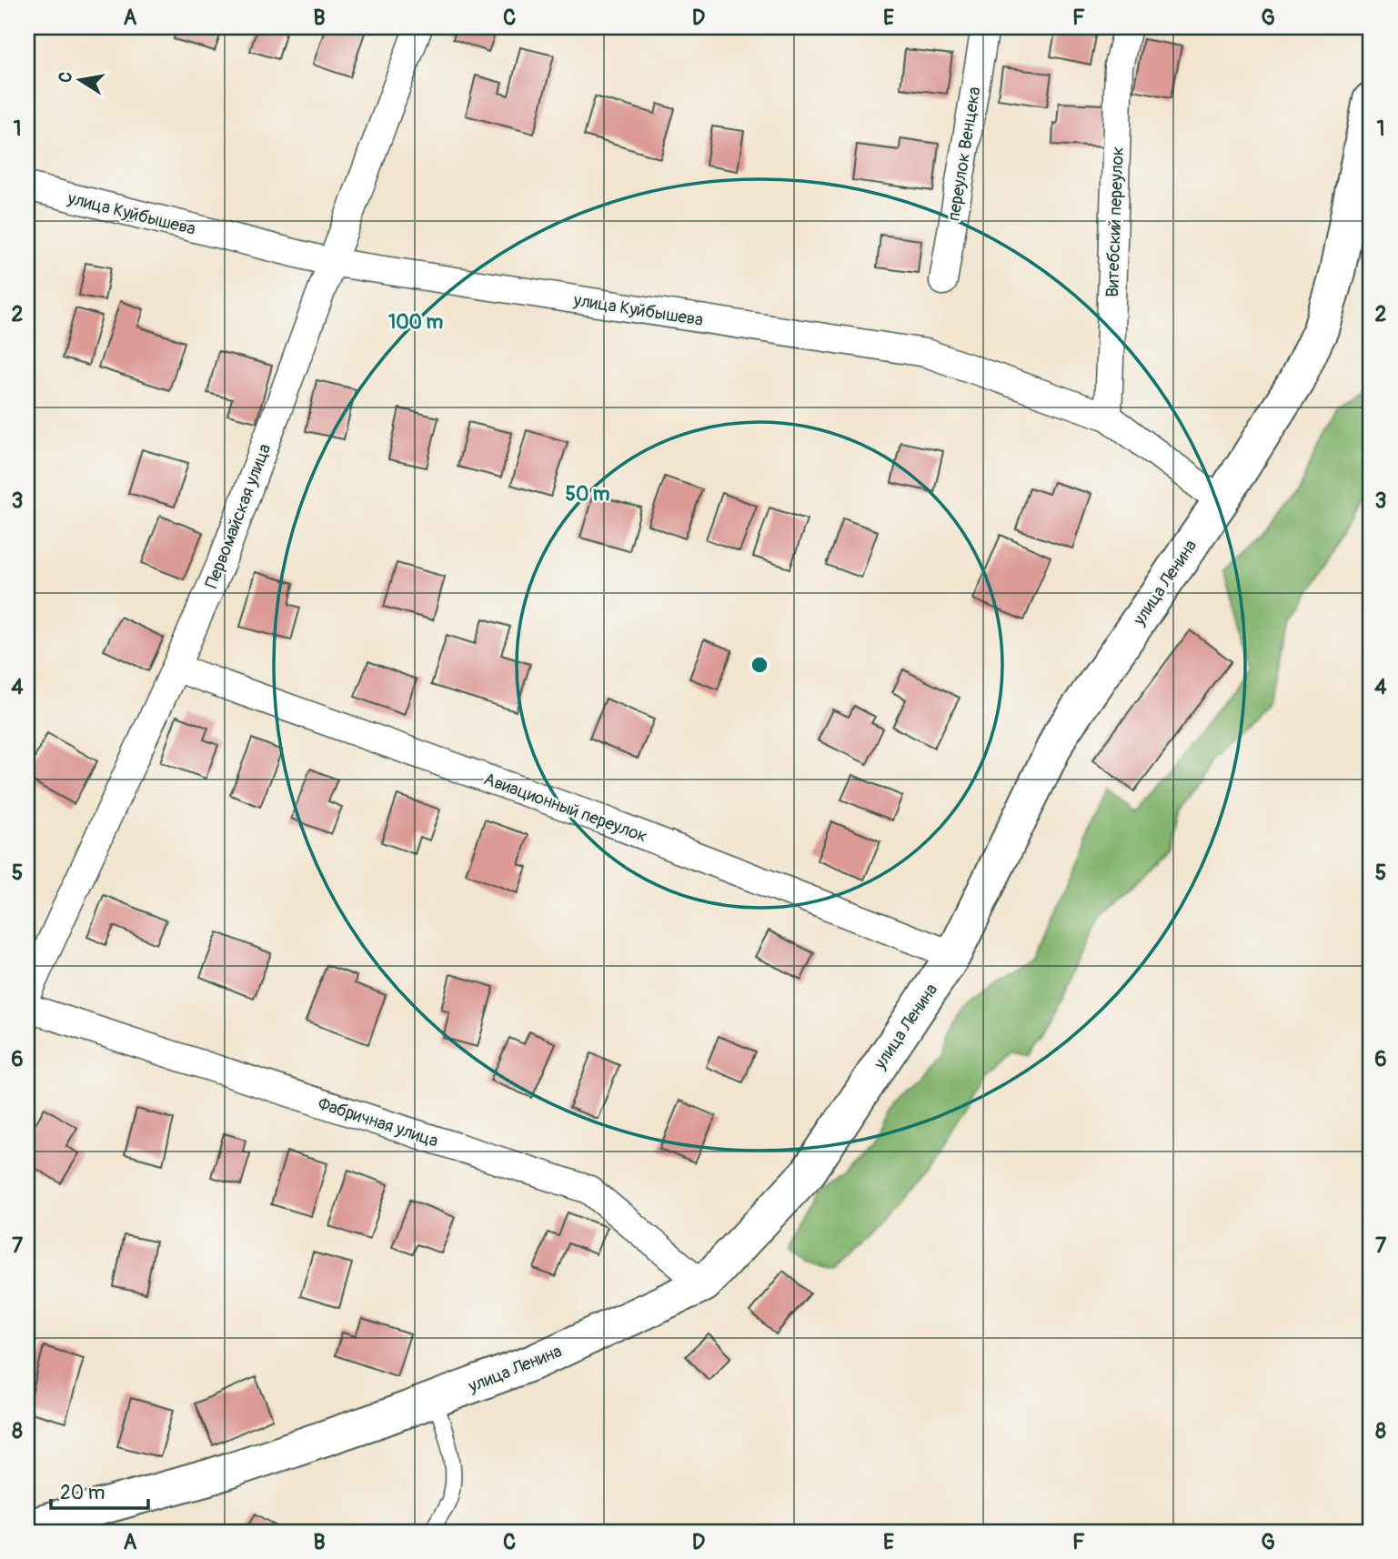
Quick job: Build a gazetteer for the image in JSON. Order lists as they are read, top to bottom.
{
  "streets": {
    "street": [
      "переулок Венцека",
      "улица Куйбышева",
      "Витебский переулок",
      "Первомайская улица",
      "улица Ленина",
      "Авиационный переулок",
      "Фабричная улица"
    ]
  },
  "crossings": [
    ["улица Куйбышева", "Витебский переулок"],
    ["улица Куйбышева", "Первомайская улица"],
    ["улица Куйбышева", "улица Ленина"],
    ["Первомайская улица", "Авиационный переулок"],
    ["улица Ленина", "Авиационный переулок"],
    ["улица Ленина", "Фабричная улица"]
  ],
  "scale_bar": "20 m",
  "north": "left",
  "grid": {
    "columns": [
      "A",
      "B",
      "C",
      "D",
      "E",
      "F",
      "G"
    ],
    "rows": [
      "1",
      "2",
      "3",
      "4",
      "5",
      "6",
      "7",
      "8"
    ]
  },
  "rings": ["100 m", "50 m"]
}
